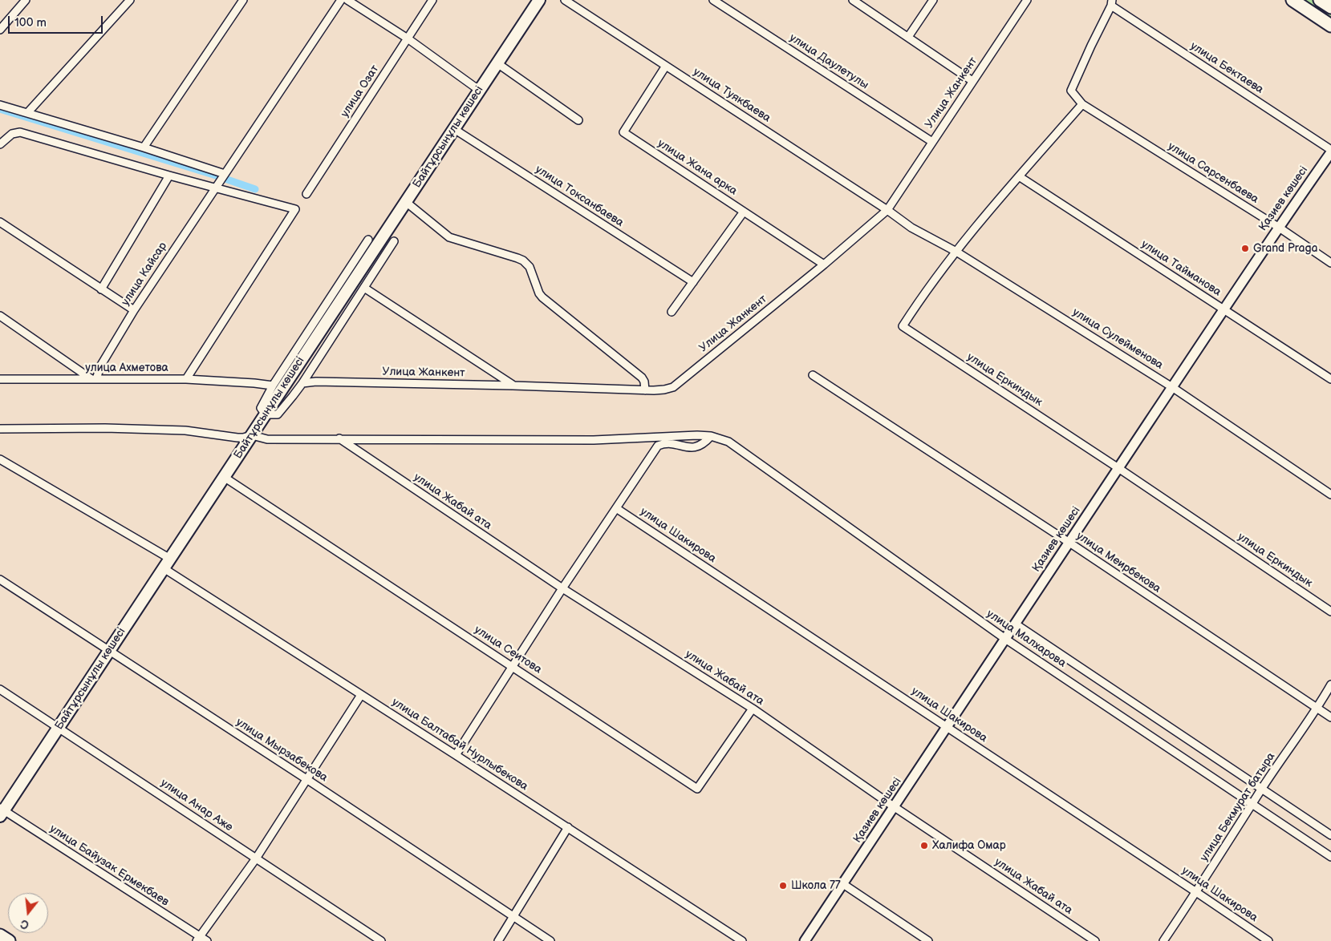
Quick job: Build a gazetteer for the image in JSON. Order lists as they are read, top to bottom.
{
  "streets": {
    "main road": ["Байтұрсынұлы көшесі"],
    "street": [
      "улица Даулетулы",
      "улица Бектаева",
      "улица Озат",
      "Улица Жанкент",
      "улица Туякбаева",
      "улица Жана арка",
      "улица Сарсенбаева",
      "улица Токсанбаева",
      "Қазиев көшесі",
      "улица Тайманова",
      "улица Кайсар",
      "улица Сулейменова",
      "улица Ахметова",
      "улица Еркиндык",
      "улица Жабай ата",
      "улица Шакирова",
      "улица Меирбекова",
      "улица Малхарова",
      "улица Сеитова",
      "улица Балтабай Нурлыбекова",
      "улица Мырзабекова",
      "улица Анар Аже",
      "улица Бекмурат батыра",
      "улица Байузак Ермекбаев"
    ]
  },
  "crossings": [
    ["улица Даулетулы", "Улица Жанкент"],
    ["улица Бектаева", "Қазиев көшесі"],
    ["Улица Жанкент", "улица Туякбаева"],
    ["Улица Жанкент", "улица Жана арка"],
    ["Улица Жанкент", "улица Сулейменова"],
    ["улица Туякбаева", "улица Жана арка"],
    ["улица Туякбаева", "улица Сулейменова"],
    ["Байтұрсынұлы көшесі", "улица Токсанбаева"],
    ["Байтұрсынұлы көшесі", "улица Малхарова"],
    ["Байтұрсынұлы көшесі", "улица Сеитова"],
    ["Байтұрсынұлы көшесі", "улица Балтабай Нурлыбекова"],
    ["Байтұрсынұлы көшесі", "улица Мырзабекова"],
    ["Байтұрсынұлы көшесі", "улица Анар Аже"],
    ["Байтұрсынұлы көшесі", "улица Байузак Ермекбаев"],
    ["улица Сарсенбаева", "Қазиев көшесі"],
    ["улица Сарсенбаева", "улица Еркиндык"],
    ["Қазиев көшесі", "улица Тайманова"],
    ["Қазиев көшесі", "улица Сулейменова"],
    ["Қазиев көшесі", "улица Еркиндык"],
    ["Қазиев көшесі", "улица Жабай ата"],
    ["Қазиев көшесі", "улица Шакирова"],
    ["Қазиев көшесі", "улица Меирбекова"],
    ["Қазиев көшесі", "улица Малхарова"],
    ["улица Тайманова", "улица Еркиндык"],
    ["улица Кайсар", "улица Ахметова"],
    ["улица Сулейменова", "улица Еркиндык"],
    ["улица Жабай ата", "улица Малхарова"],
    ["улица Жабай ата", "улица Сеитова"],
    ["улица Шакирова", "улица Бекмурат батыра"],
    ["улица Меирбекова", "улица Бекмурат батыра"],
    ["улица Малхарова", "улица Бекмурат батыра"]
  ],
  "places": ["Grand Praga", "Халифа Омар", "Школа 77"],
  "scale_bar": "100 m",
  "north": "bottom"
}
